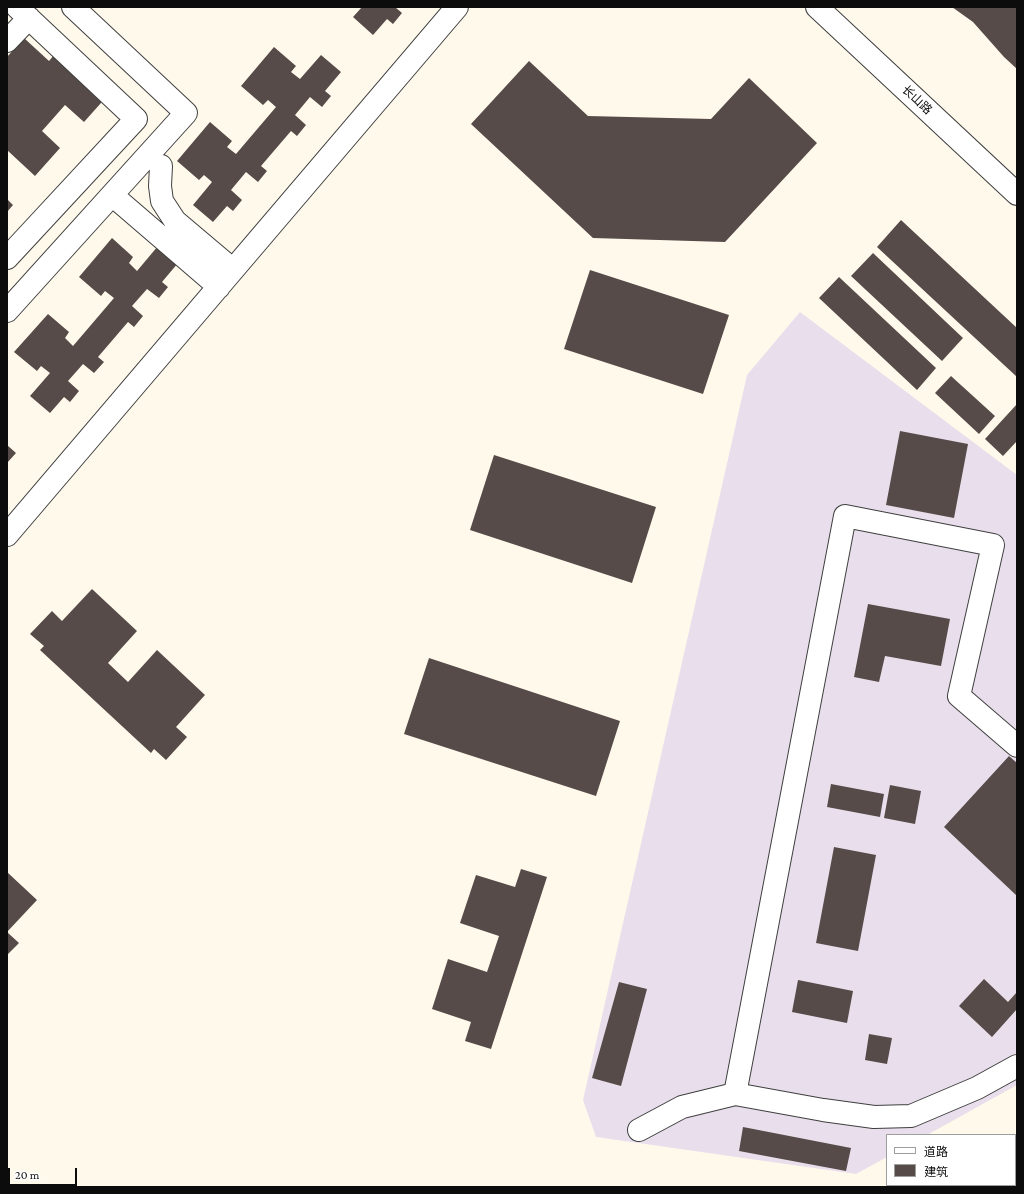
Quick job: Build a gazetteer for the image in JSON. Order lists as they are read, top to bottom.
{
  "streets": {
    "street": ["长山路"]
  },
  "legend": ["道路", "建筑"],
  "scale_bar": "20 m"
}
